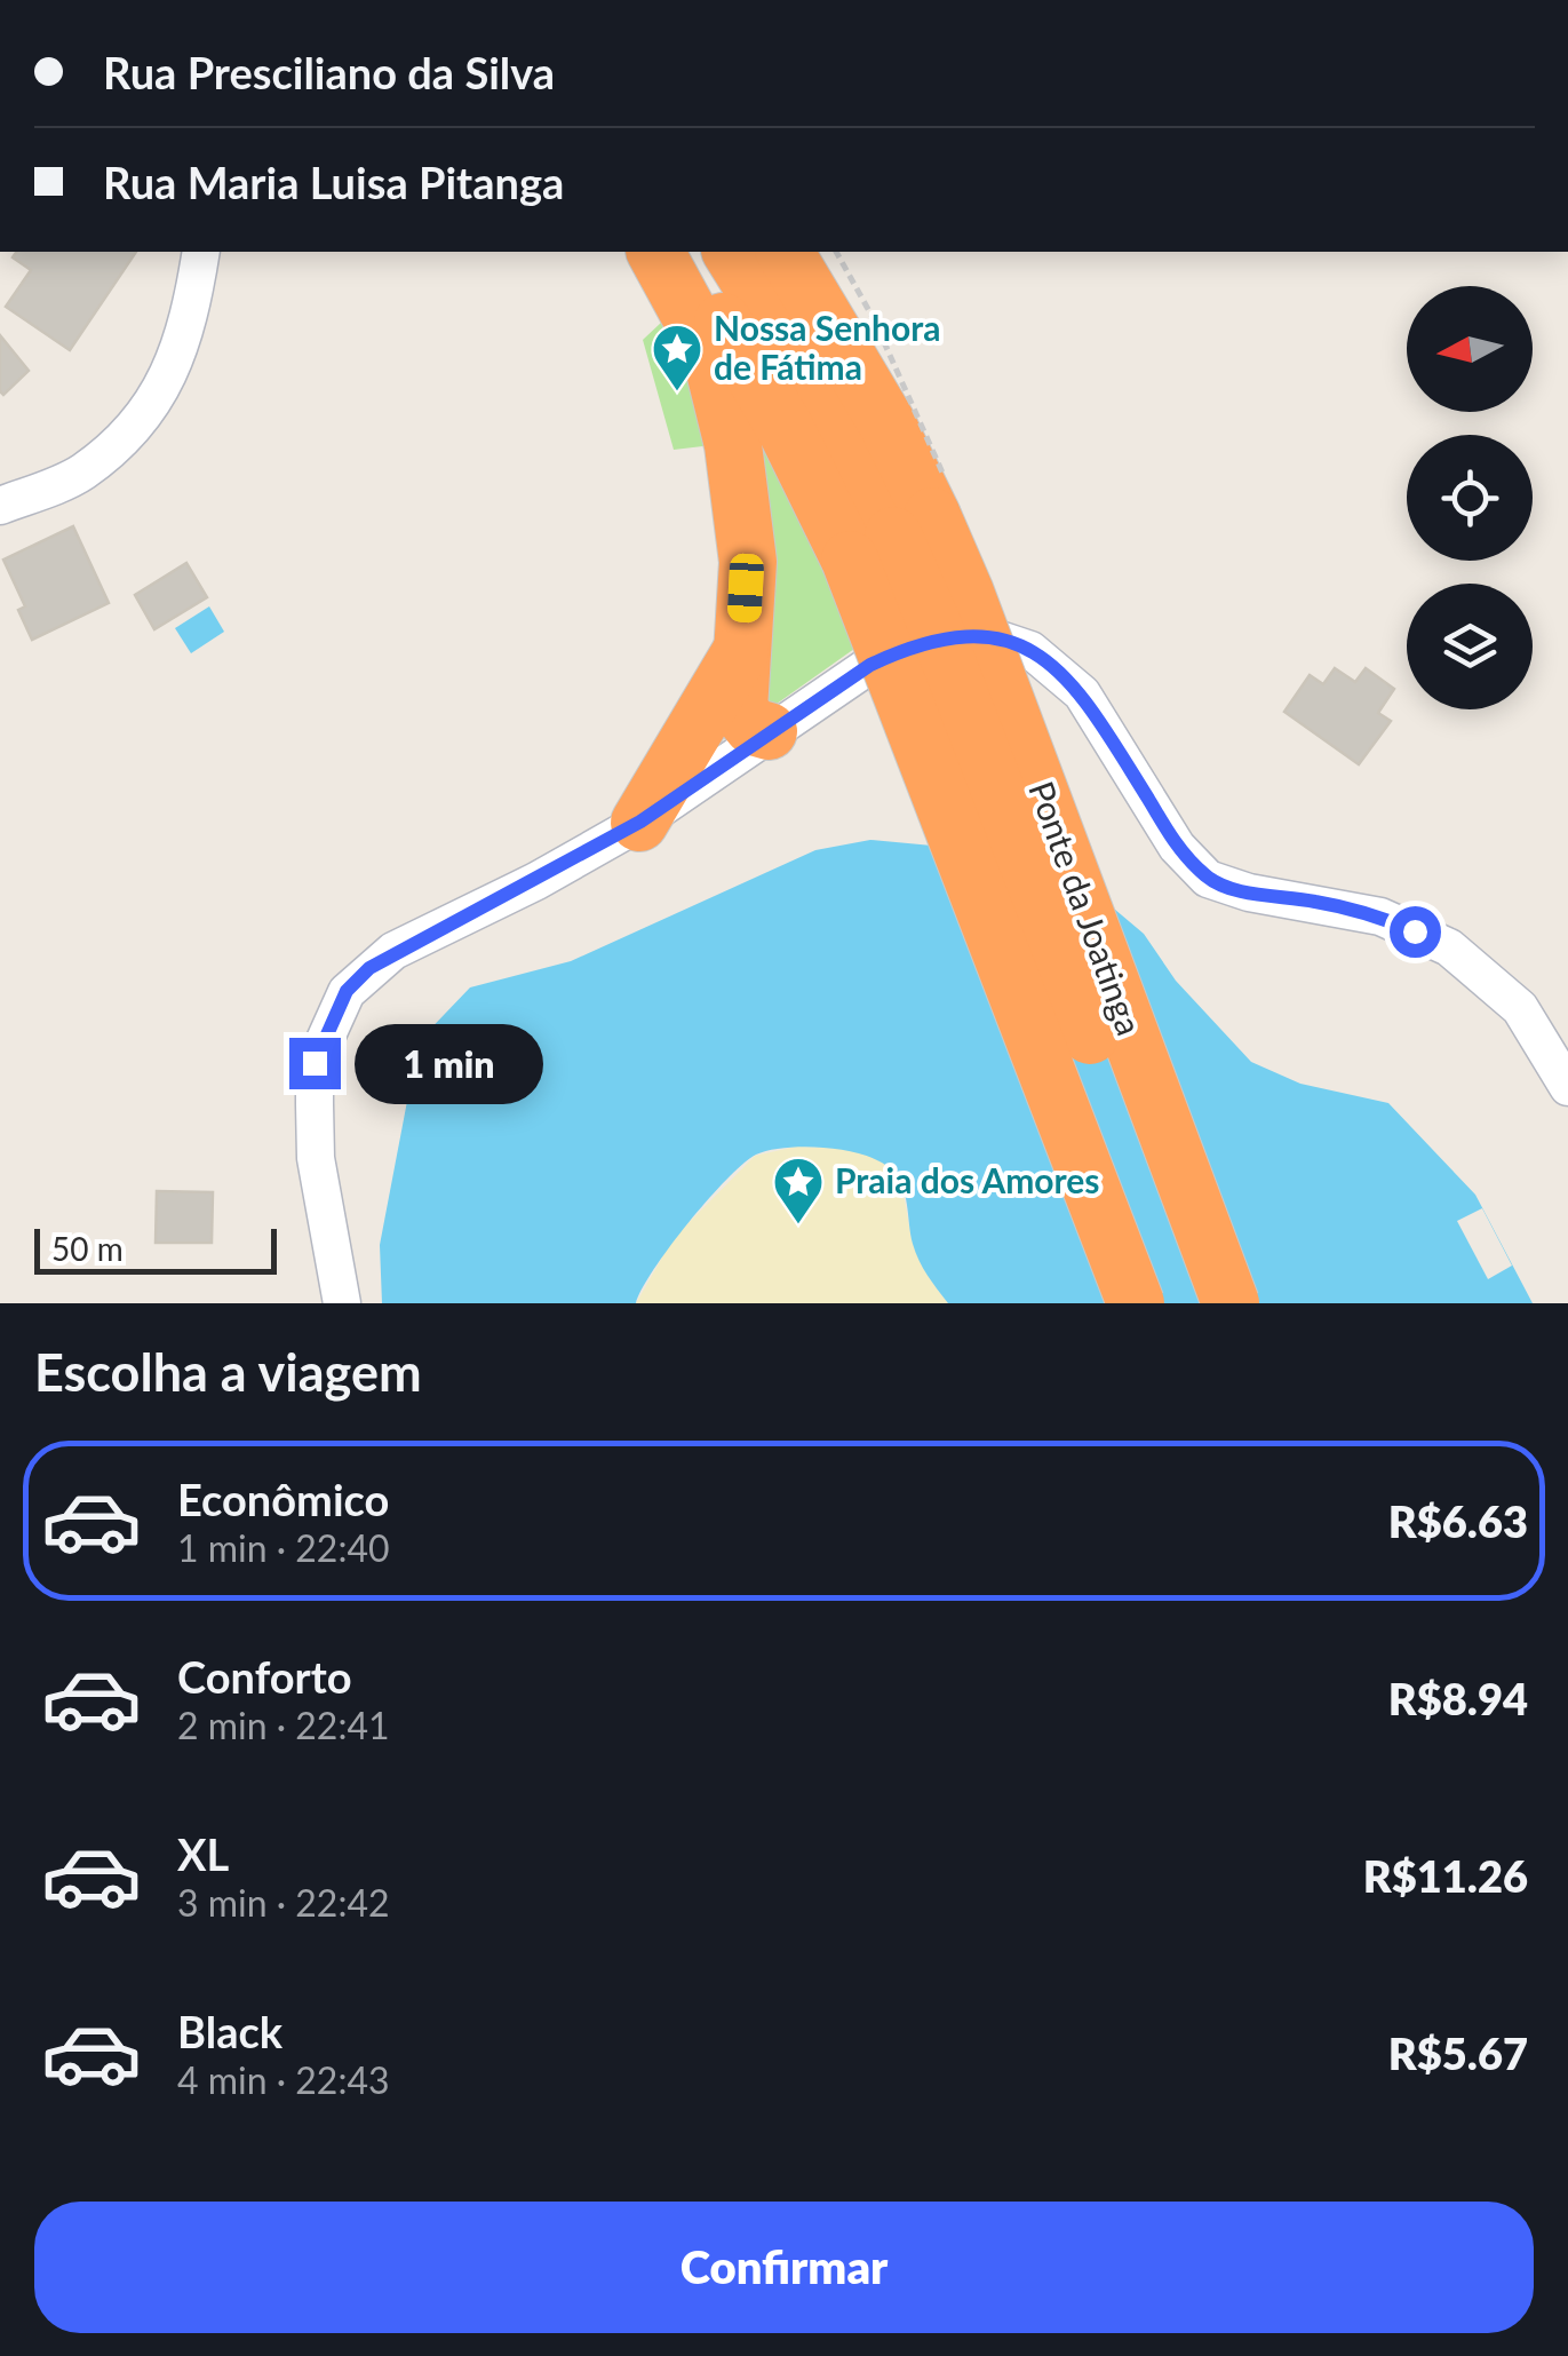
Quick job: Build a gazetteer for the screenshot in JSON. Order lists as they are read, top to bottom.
{
  "streets": {
    "highway": ["Ponte da Joatinga"]
  },
  "places": {
    "place": ["Nossa Senhora de Fátima", "Praia dos Amores"]
  },
  "scale_bar": "50 m",
  "north": "left",
  "page": {
    "banner": ["Rua Presciliano da Silva", "Rua Maria Luisa Pitanga"],
    "bubble": "1 min",
    "scale": "50 m",
    "heading": "Escolha a viagem",
    "list": [
      {
        "name": "Econômico",
        "note": "1 min · 22:40",
        "value": "R$6.63"
      },
      {
        "name": "Conforto",
        "note": "2 min · 22:41",
        "value": "R$8.94"
      },
      {
        "name": "XL",
        "note": "3 min · 22:42",
        "value": "R$11.26"
      },
      {
        "name": "Black",
        "note": "4 min · 22:43",
        "value": "R$5.67"
      }
    ],
    "buttons": "Confirmar"
  }
}
